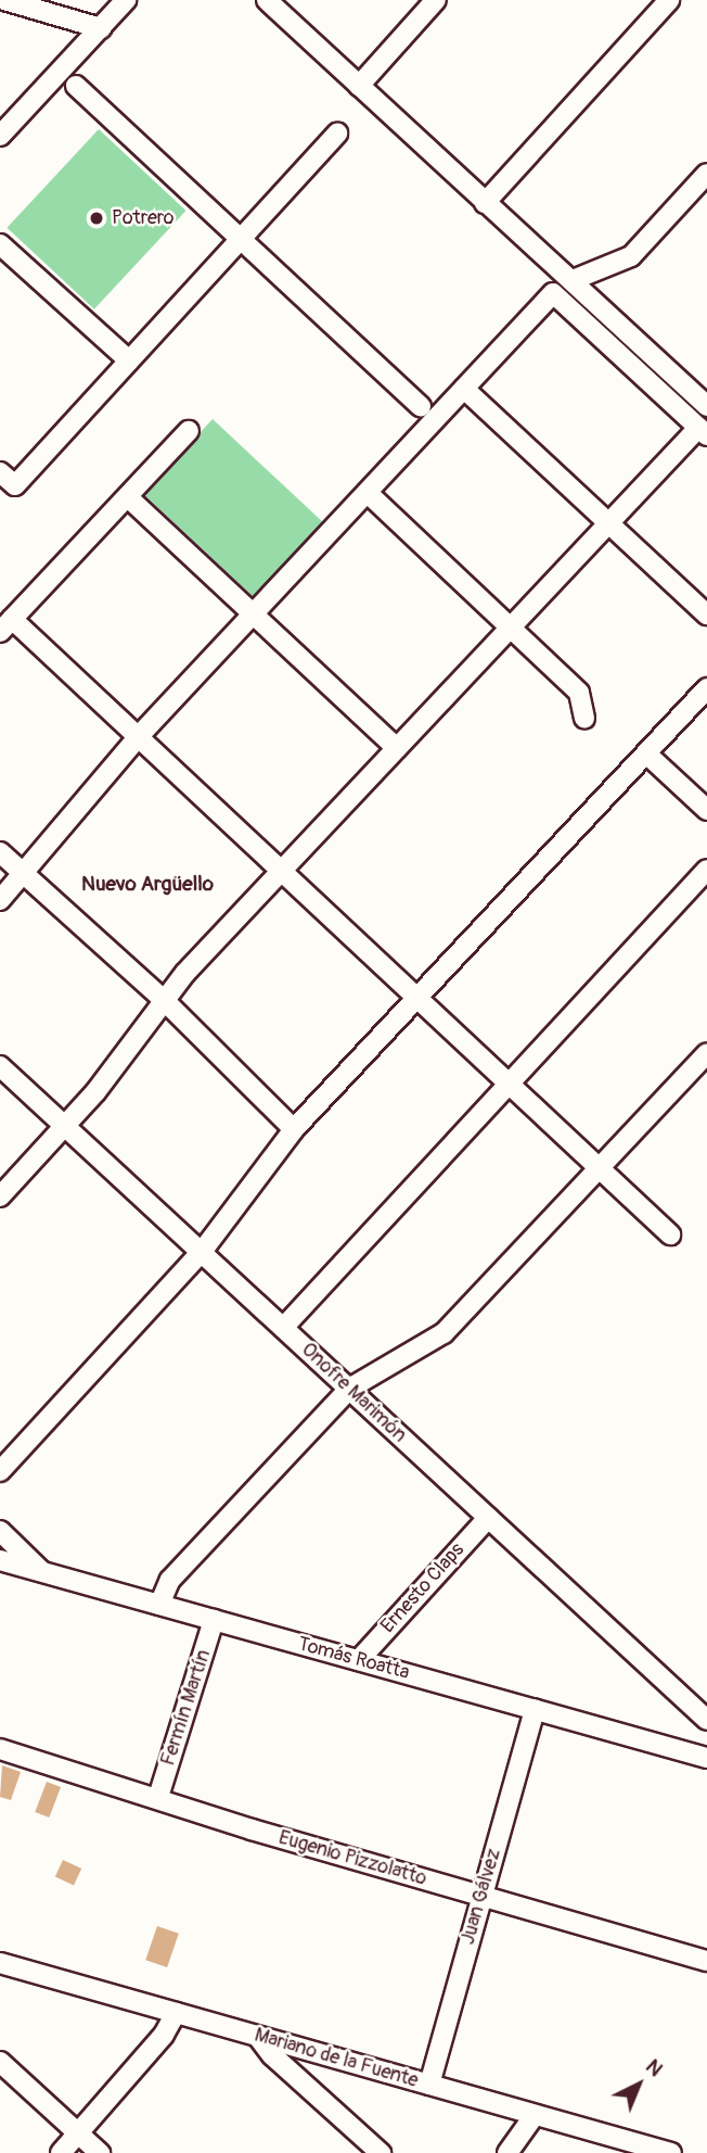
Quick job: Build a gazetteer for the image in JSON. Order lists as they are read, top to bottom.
{
  "streets": {
    "street": [
      "Onofre Marimón",
      "Ernesto Claps",
      "Tomás Roatta",
      "Fermín Martín",
      "Eugenio Pizzolatto",
      "Juan Gálvez",
      "Mariano de la Fuente"
    ]
  },
  "crossings": [
    ["Onofre Marimón", "Ernesto Claps"],
    ["Ernesto Claps", "Tomás Roatta"],
    ["Tomás Roatta", "Fermín Martín"],
    ["Tomás Roatta", "Juan Gálvez"],
    ["Fermín Martín", "Eugenio Pizzolatto"],
    ["Eugenio Pizzolatto", "Juan Gálvez"],
    ["Juan Gálvez", "Mariano de la Fuente"]
  ],
  "districts": ["Nuevo Argüello"],
  "places": ["Potrero"],
  "north": "top right"
}
